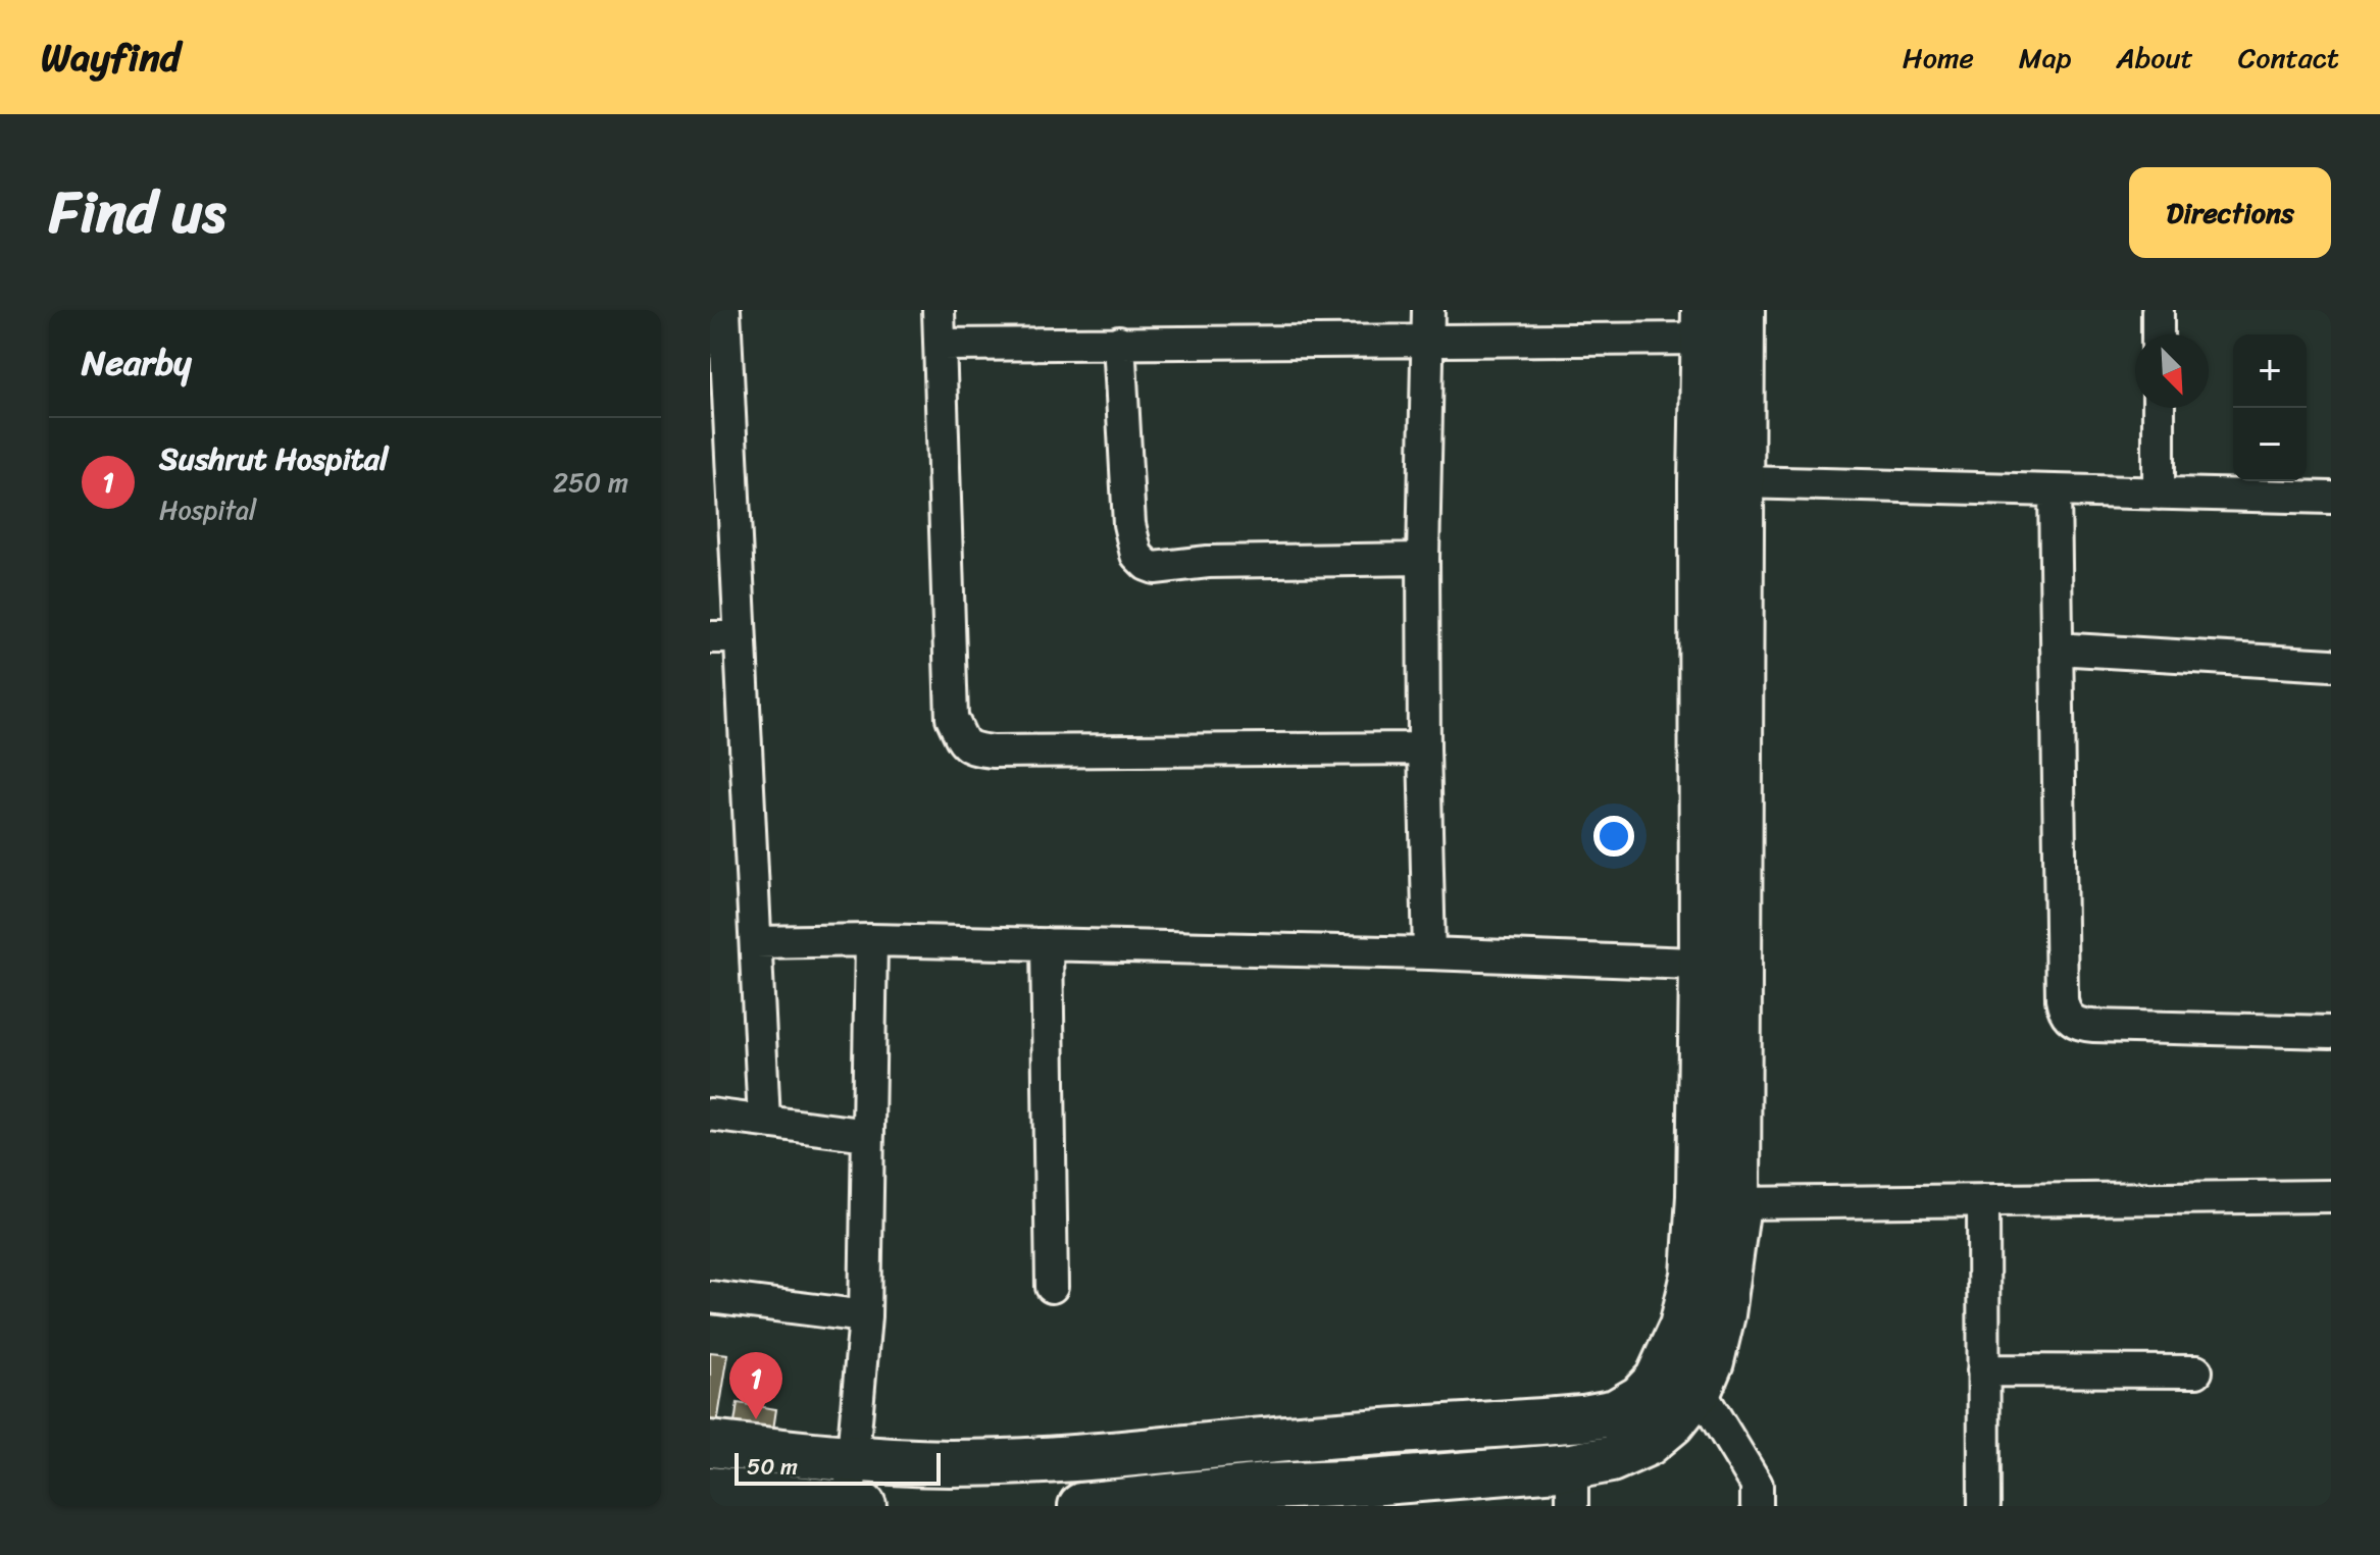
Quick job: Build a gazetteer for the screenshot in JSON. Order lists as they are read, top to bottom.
{
  "scale_bar": "50 m",
  "north": "bottom right",
  "page": {
    "header": "Wayfind",
    "nav": [
      "Home",
      "Map",
      "About",
      "Contact"
    ],
    "title": "Find us",
    "buttons": "Directions",
    "heading": "Nearby",
    "map_buttons": ["+", "−"],
    "list": [
      {
        "mark": "1",
        "name": "Sushrut Hospital",
        "note": "Hospital",
        "value": "250 m"
      }
    ],
    "pins": "1",
    "scale": "50 m"
  }
}
